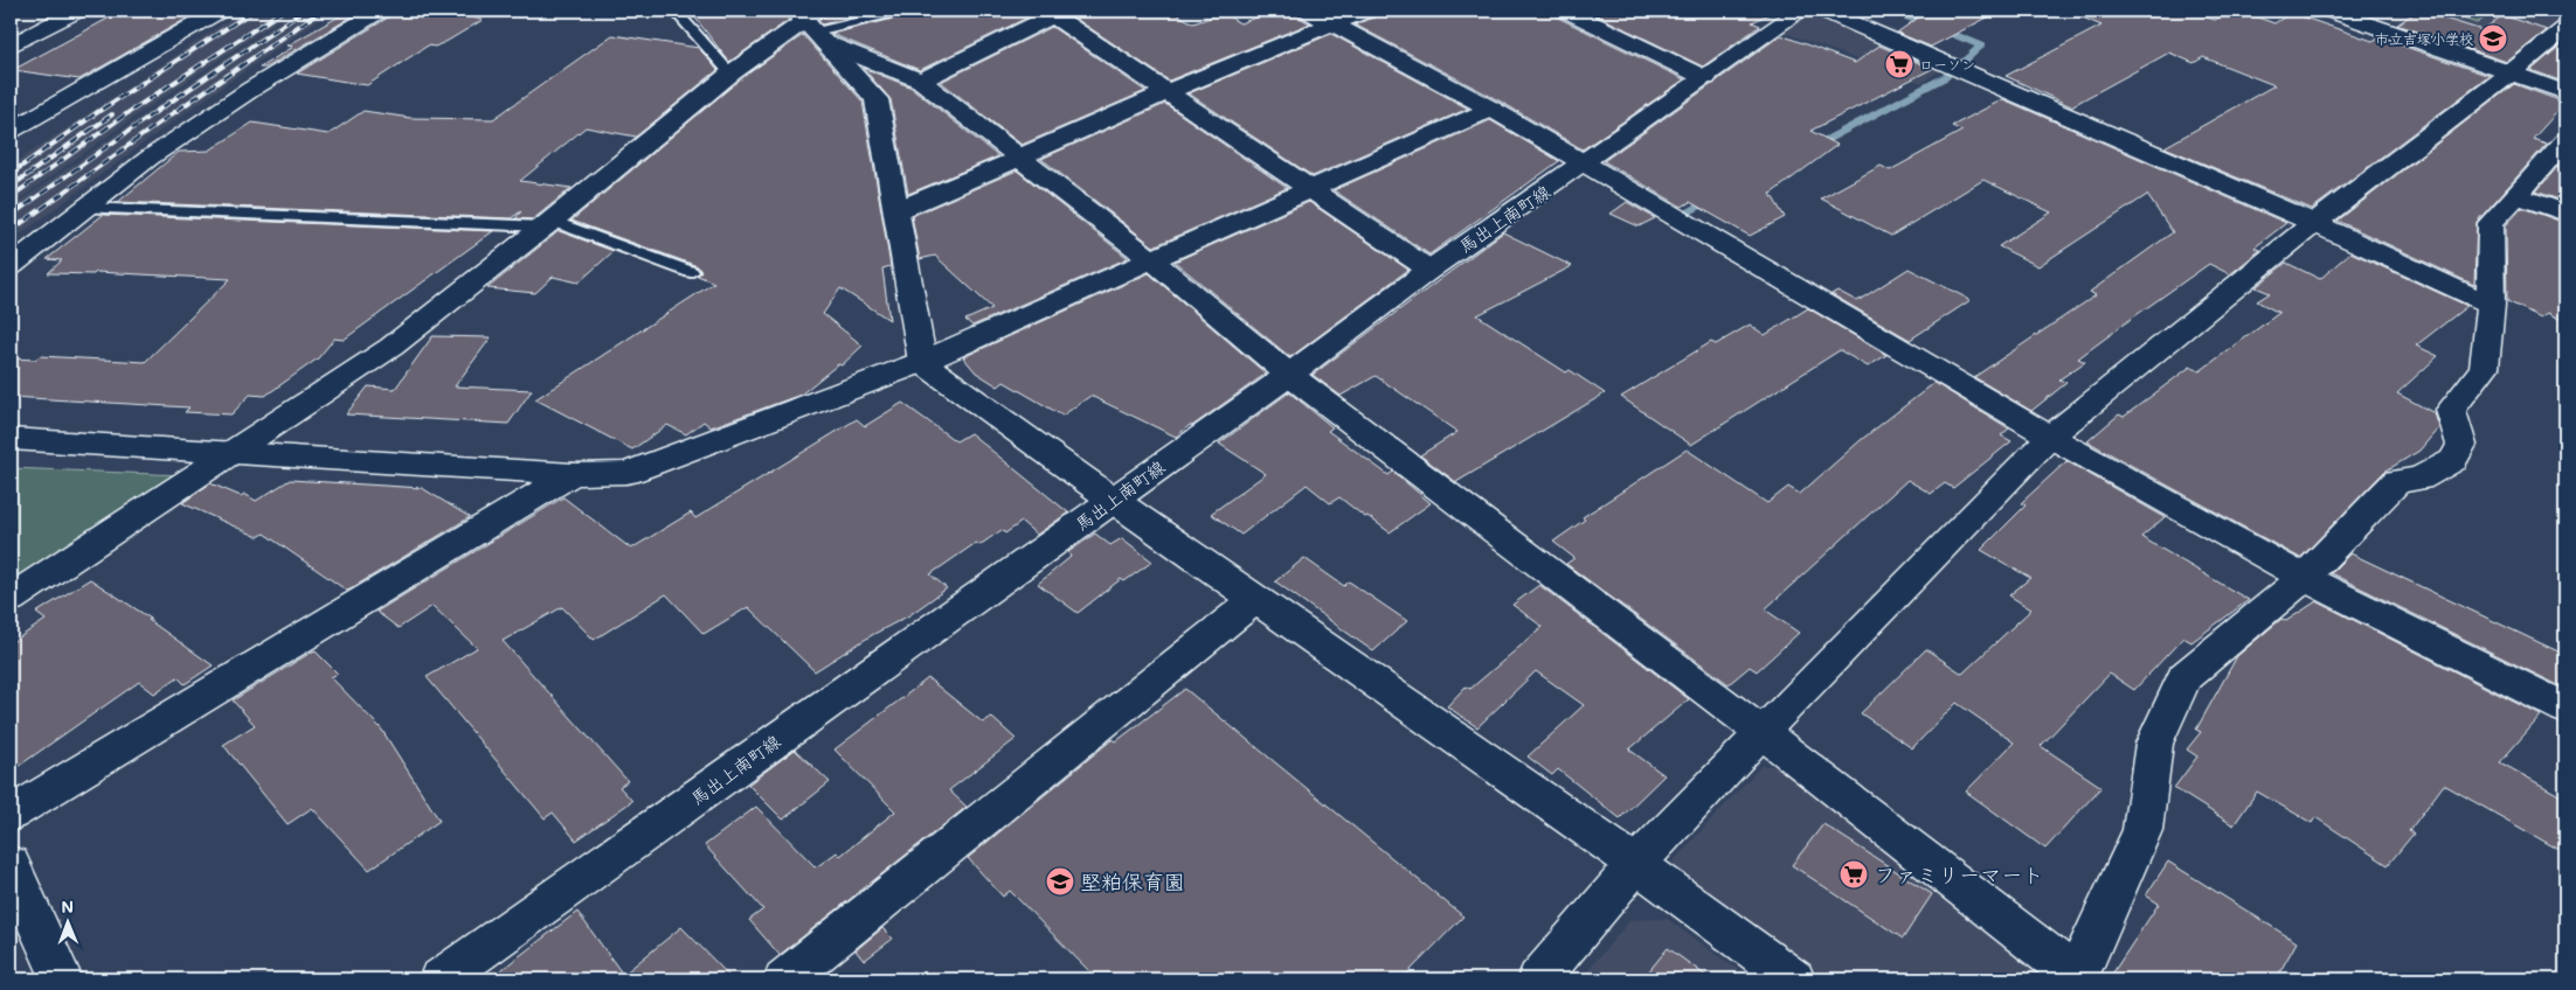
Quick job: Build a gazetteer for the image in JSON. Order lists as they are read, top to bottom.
{
  "streets": {
    "street": ["馬出上南町線"]
  },
  "places": {
    "school or university": ["市立吉塚小学校", "堅粕保育園"],
    "supermarket": ["ローソン", "ファミリーマート"]
  },
  "north": "top"
}
